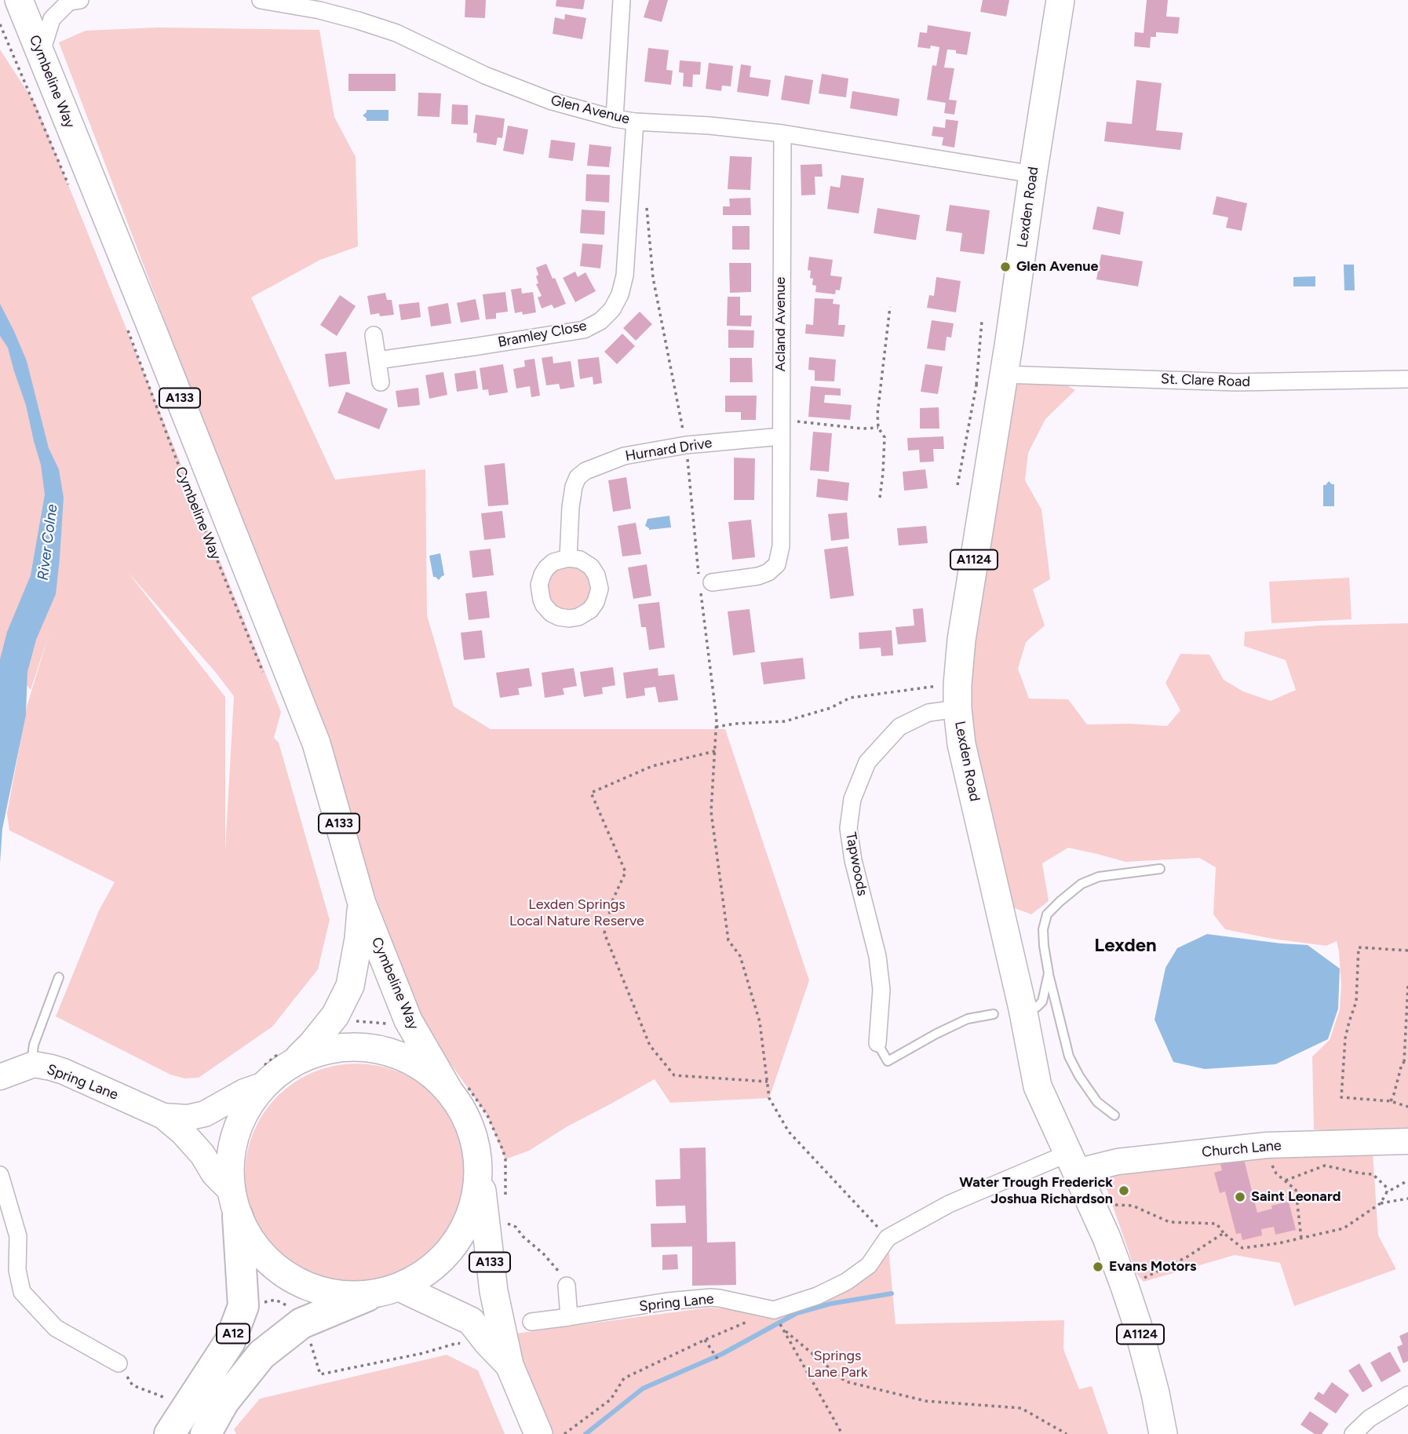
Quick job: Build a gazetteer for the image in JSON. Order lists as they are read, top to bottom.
{
  "streets": {
    "highway": ["A12"],
    "main road": [
      "Cymbeline Way",
      "Lexden Road",
      "A133",
      "A1124"
    ],
    "street": [
      "Glen Avenue",
      "Acland Avenue",
      "Bramley Close",
      "St. Clare Road",
      "Hurnard Drive",
      "Tapwoods",
      "Spring Lane",
      "Church Lane"
    ]
  },
  "crossings": [
    ["Glen Avenue", "Lexden Road"],
    ["Glen Avenue", "Acland Avenue"],
    ["Glen Avenue", "Bramley Close"],
    ["Lexden Road", "St. Clare Road"],
    ["Lexden Road", "Tapwoods"],
    ["Lexden Road", "Church Lane"],
    ["Acland Avenue", "Hurnard Drive"],
    ["Spring Lane", "A12"]
  ],
  "districts": ["Lexden"],
  "water": ["River Colne"],
  "parks": ["Lexden Springs Local Nature Reserve", "Springs Lane Park"],
  "places": [
    "Glen Avenue",
    "Water Trough Frederick Joshua Richardson",
    "Saint Leonard",
    "Evans Motors"
  ]
}
